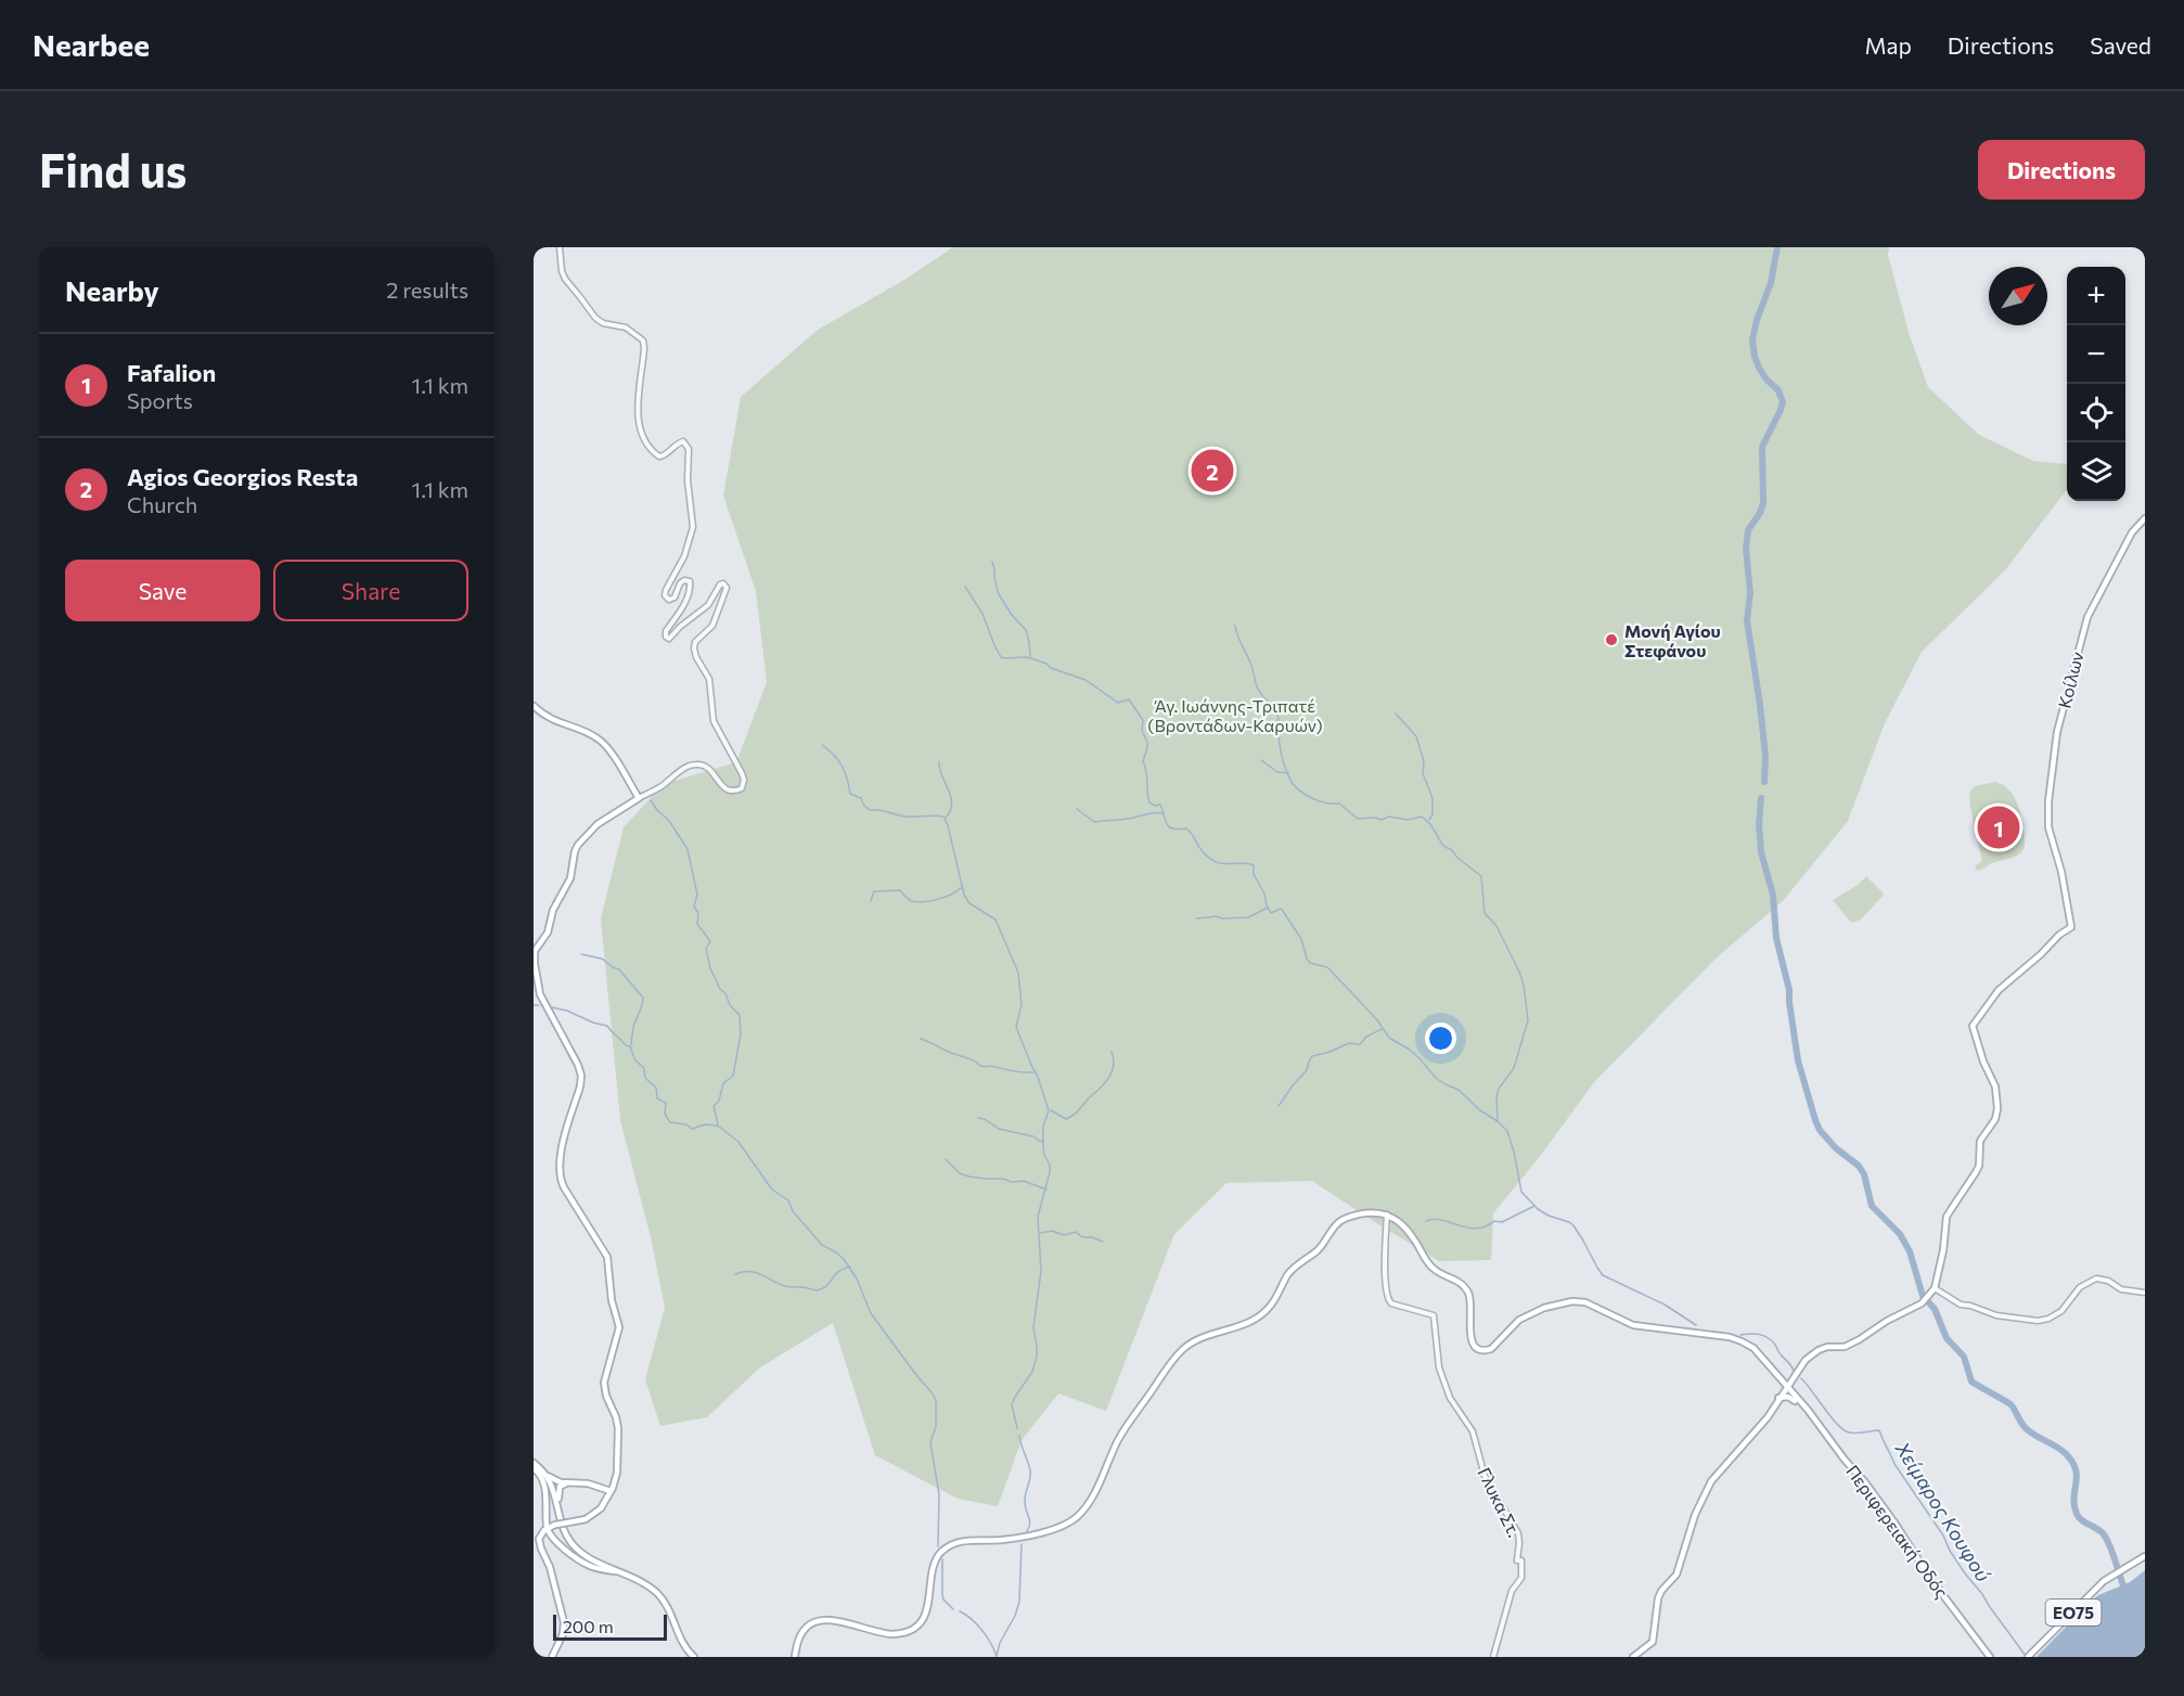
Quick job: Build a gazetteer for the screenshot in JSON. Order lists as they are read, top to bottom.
{
  "streets": {
    "main road": ["Κοίλων", "Περιφερειακή Οδός", "ΕΟ75"],
    "street": ["Γλυκα Στ."]
  },
  "crossings": [
    ["Γλυκα Στ.", "Περιφερειακή Οδός"]
  ],
  "water": ["Χείμαρος Κουφού"],
  "parks": ["Άγ. Ιωάννης-Τριπατέ (Βροντάδων-Καρυών)"],
  "places": ["Μονή Αγίου Στεφάνου"],
  "scale_bar": "200 m",
  "north": "top right",
  "page": {
    "header": "Nearbee",
    "nav": ["Map", "Directions", "Saved"],
    "buttons": [
      "Directions",
      ["Save", "Share"]
    ],
    "title": "Find us",
    "heading": ["Nearby", "2 results"],
    "map_buttons": ["+", "−"],
    "list": [
      {
        "mark": "1",
        "name": "Fafalion",
        "note": "Sports",
        "value": "1.1 km"
      },
      {
        "mark": "2",
        "name": "Agios Georgios Resta",
        "note": "Church",
        "value": "1.1 km"
      }
    ],
    "pins": ["2", "1"],
    "scale": "200 m"
  }
}
